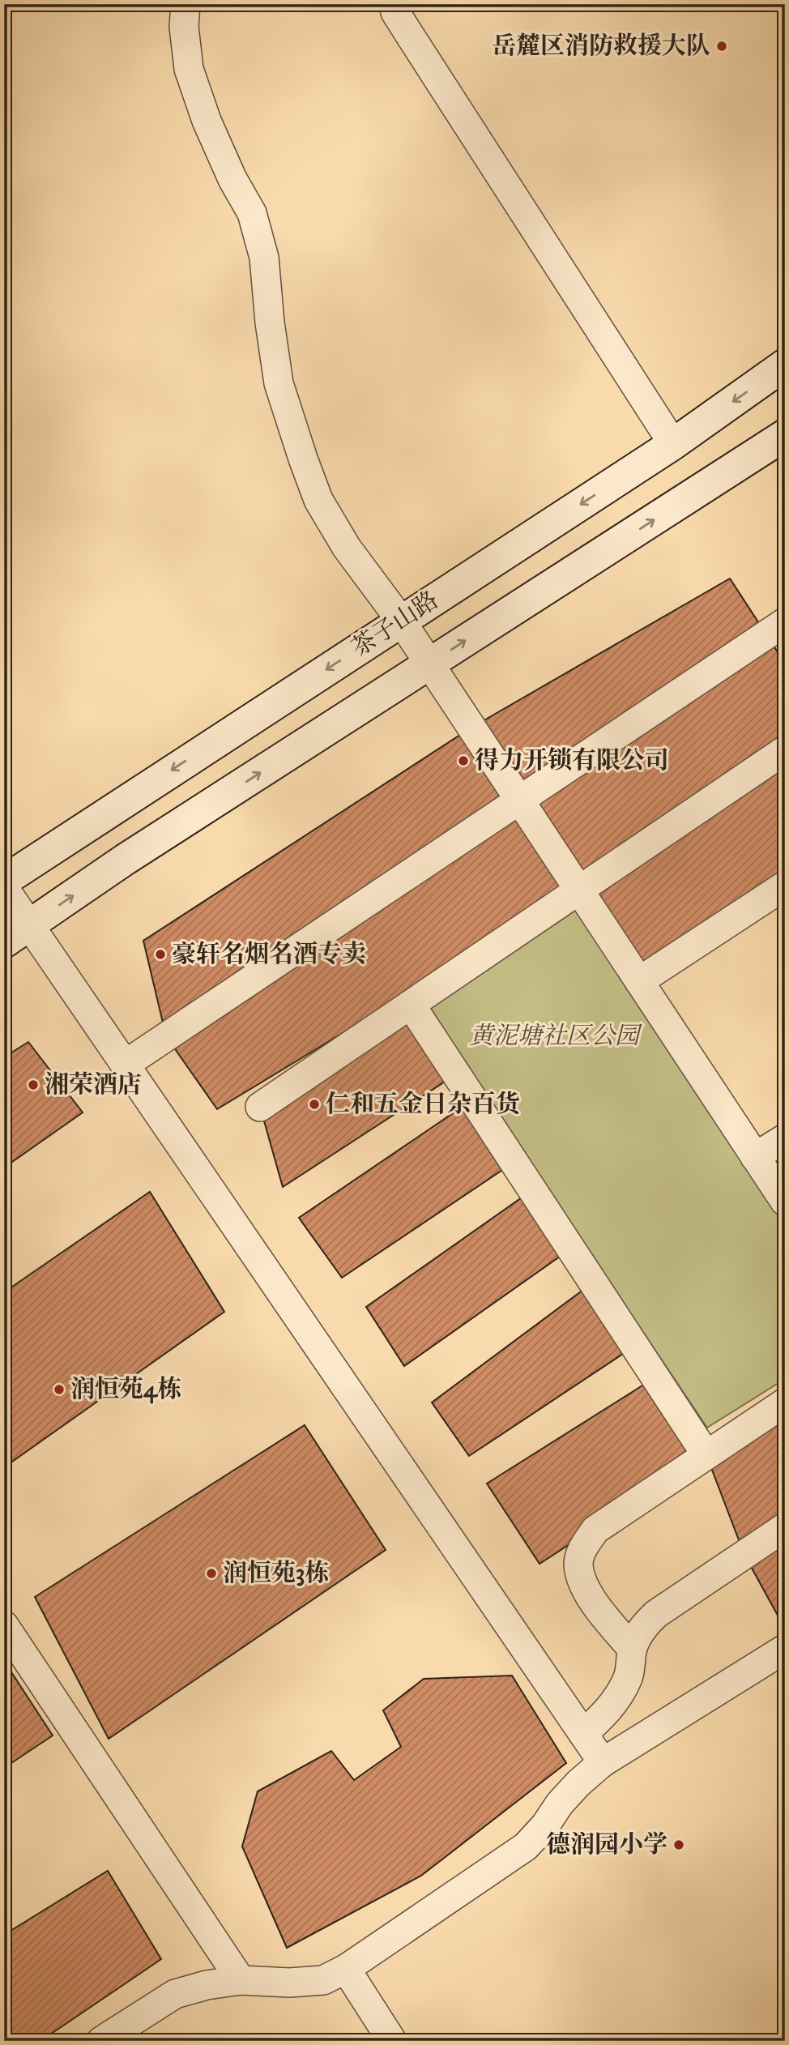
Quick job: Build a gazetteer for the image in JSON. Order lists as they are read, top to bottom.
{
  "streets": {
    "main road": ["茶子山路"]
  },
  "parks": ["黄泥塘社区公园"],
  "places": [
    "岳麓区消防救援大队",
    "得力开锁有限公司",
    "豪轩名烟名酒专卖",
    "湘荣酒店",
    "仁和五金日杂百货",
    "润恒苑4栋",
    "润恒苑3栋",
    "德润园小学"
  ]
}
